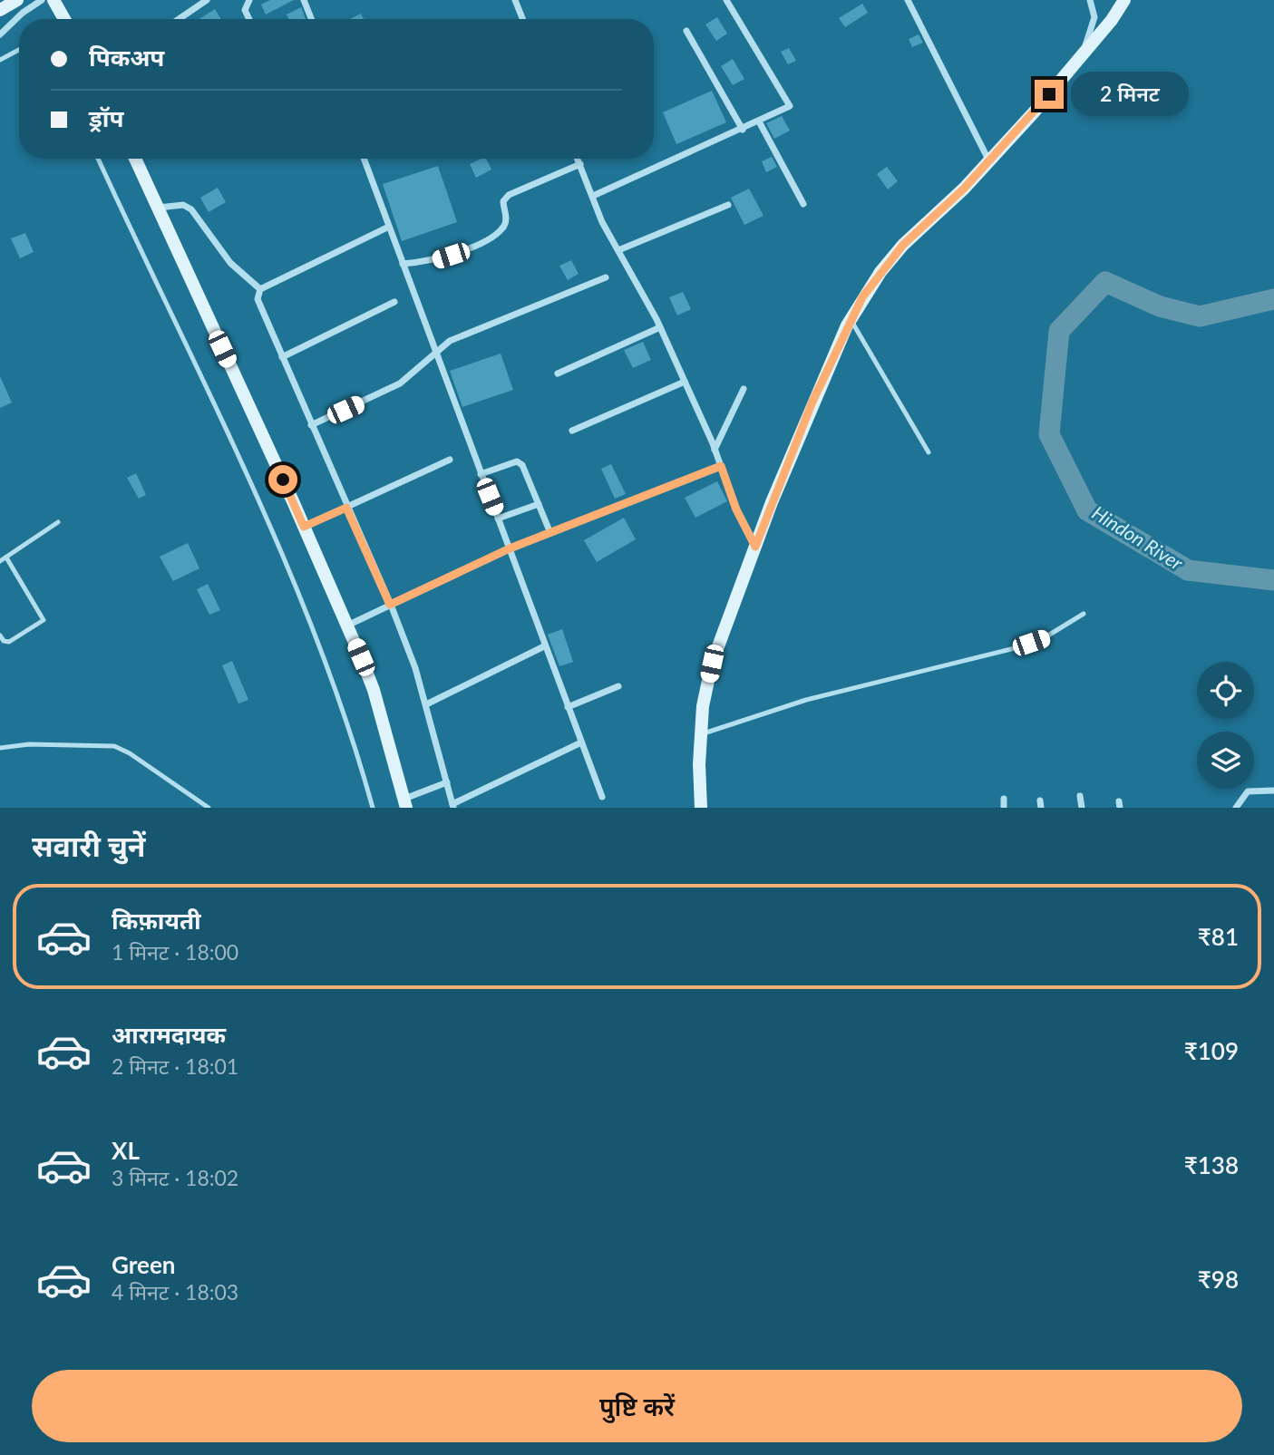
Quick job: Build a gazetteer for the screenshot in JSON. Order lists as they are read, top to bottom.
{
  "water": ["Hindon River"],
  "page": {
    "banner": ["पिकअप", "ड्रॉप"],
    "bubble": "2 मिनट",
    "heading": "सवारी चुनें",
    "list": [
      {
        "name": "किफ़ायती",
        "note": "1 मिनट · 18:00",
        "value": "₹81"
      },
      {
        "name": "आरामदायक",
        "note": "2 मिनट · 18:01",
        "value": "₹109"
      },
      {
        "name": "XL",
        "note": "3 मिनट · 18:02",
        "value": "₹138"
      },
      {
        "name": "Green",
        "note": "4 मिनट · 18:03",
        "value": "₹98"
      }
    ],
    "buttons": "पुष्टि करें"
  }
}
